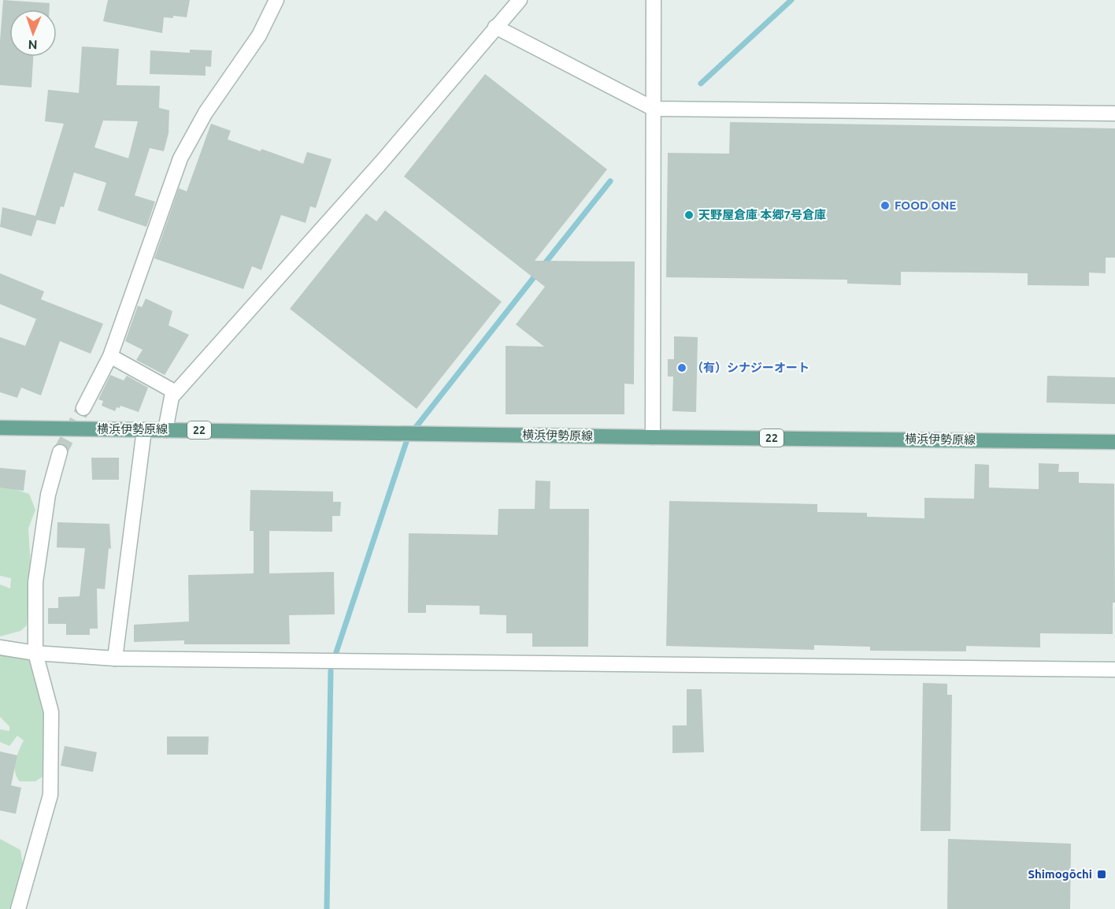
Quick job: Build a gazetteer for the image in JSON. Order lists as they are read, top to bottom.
{
  "streets": {
    "main road": ["横浜伊勢原線", "22"]
  },
  "places": {
    "other": ["FOOD ONE", "天野屋倉庫 本郷7号倉庫", "（有）シナジーオート"],
    "transit": ["Shimogōchi"]
  },
  "north": "bottom"
}
